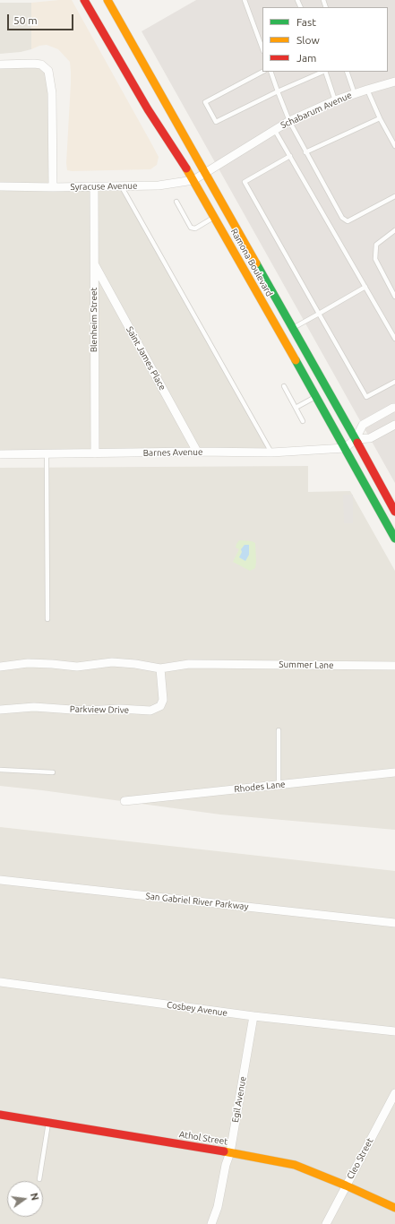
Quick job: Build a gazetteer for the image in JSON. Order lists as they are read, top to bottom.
{
  "streets": {
    "main road": ["Ramona Boulevard", "Athol Street"],
    "street": [
      "Schabarum Avenue",
      "Syracuse Avenue",
      "Blenheim Street",
      "Saint James Place",
      "Barnes Avenue",
      "Summer Lane",
      "Parkview Drive",
      "Rhodes Lane",
      "San Gabriel River Parkway",
      "Cosbey Avenue",
      "Egil Avenue",
      "Cleo Street"
    ]
  },
  "crossings": [
    ["Schabarum Avenue", "Syracuse Avenue"],
    ["Schabarum Avenue", "Ramona Boulevard"],
    ["Syracuse Avenue", "Ramona Boulevard"],
    ["Syracuse Avenue", "Blenheim Street"],
    ["Ramona Boulevard", "Barnes Avenue"],
    ["Blenheim Street", "Saint James Place"],
    ["Blenheim Street", "Barnes Avenue"],
    ["Saint James Place", "Barnes Avenue"],
    ["Summer Lane", "Parkview Drive"],
    ["Cosbey Avenue", "Egil Avenue"],
    ["Egil Avenue", "Athol Street"],
    ["Athol Street", "Cleo Street"]
  ],
  "legend": ["Fast", "Slow", "Jam"],
  "scale_bar": "50 m",
  "north": "right"
}
